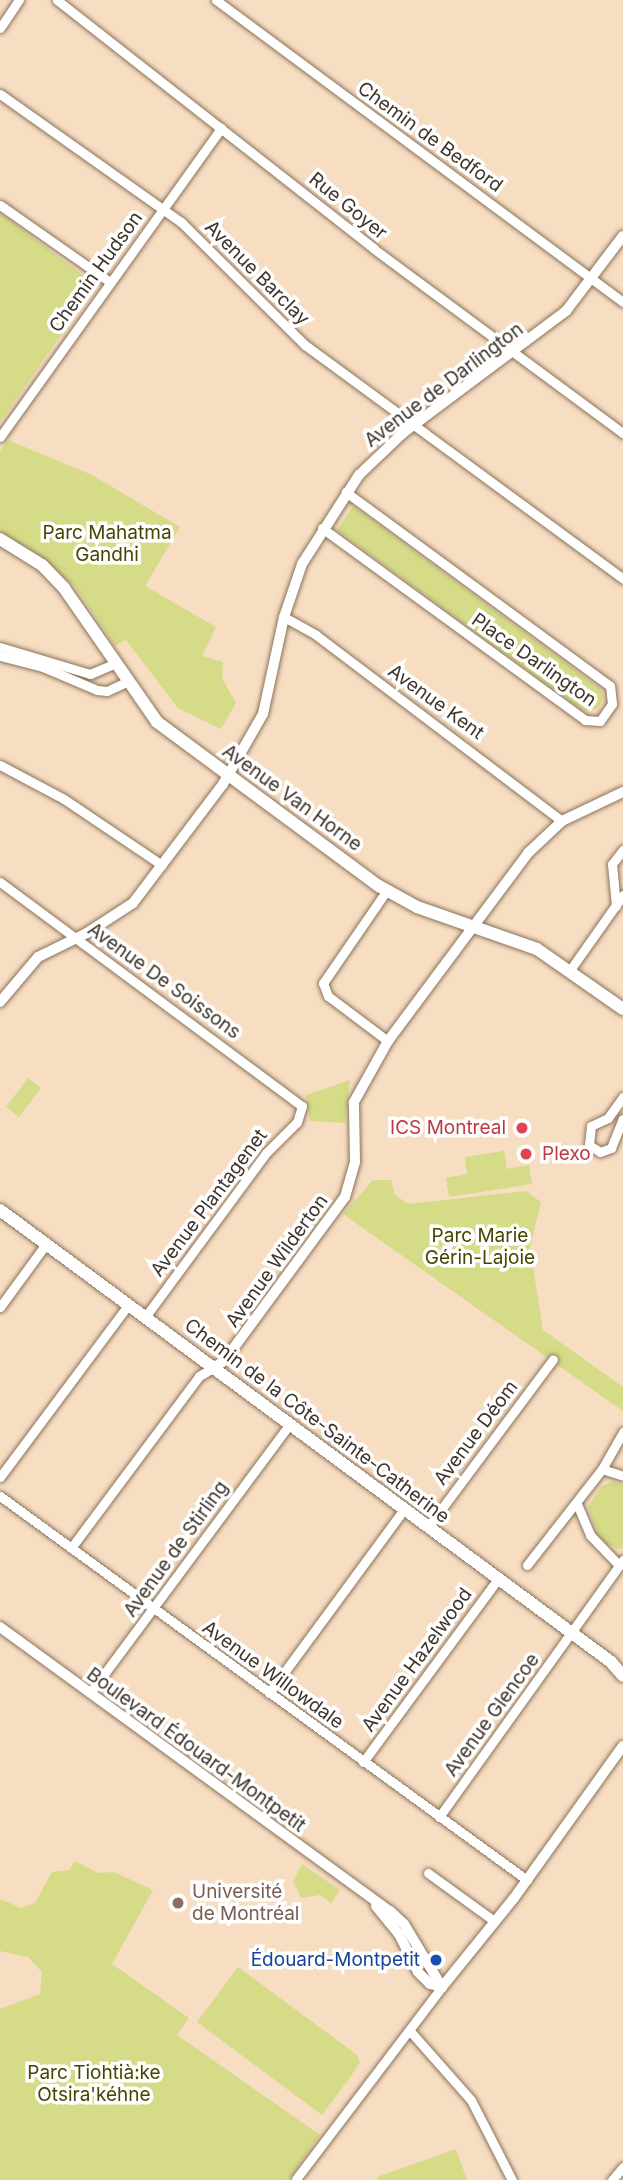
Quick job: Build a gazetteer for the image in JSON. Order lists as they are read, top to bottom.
{
  "streets": {
    "main road": ["Avenue Van Horne", "Chemin de la Côte-Sainte-Catherine"],
    "street": [
      "Chemin de Bedford",
      "Rue Goyer",
      "Chemin Hudson",
      "Avenue Barclay",
      "Avenue de Darlington",
      "Place Darlington",
      "Avenue Kent",
      "Avenue De Soissons",
      "Avenue Plantagenet",
      "Avenue Wilderton",
      "Avenue Déom",
      "Avenue de Stirling",
      "Avenue Hazelwood",
      "Avenue Willowdale",
      "Avenue Glencoe",
      "Boulevard Édouard-Montpetit"
    ]
  },
  "crossings": [
    ["Chemin de Bedford", "Avenue de Darlington"],
    ["Rue Goyer", "Chemin Hudson"],
    ["Rue Goyer", "Avenue de Darlington"],
    ["Chemin Hudson", "Avenue Barclay"],
    ["Avenue Barclay", "Avenue de Darlington"],
    ["Avenue de Darlington", "Place Darlington"],
    ["Avenue de Darlington", "Avenue Kent"],
    ["Avenue de Darlington", "Avenue Van Horne"],
    ["Avenue de Darlington", "Avenue De Soissons"],
    ["Avenue Kent", "Avenue Wilderton"],
    ["Avenue Van Horne", "Avenue Wilderton"],
    ["Avenue De Soissons", "Avenue Plantagenet"],
    ["Avenue Plantagenet", "Chemin de la Côte-Sainte-Catherine"],
    ["Avenue Wilderton", "Chemin de la Côte-Sainte-Catherine"],
    ["Avenue Wilderton", "Avenue Willowdale"],
    ["Chemin de la Côte-Sainte-Catherine", "Avenue Déom"],
    ["Chemin de la Côte-Sainte-Catherine", "Avenue de Stirling"],
    ["Chemin de la Côte-Sainte-Catherine", "Avenue Hazelwood"],
    ["Chemin de la Côte-Sainte-Catherine", "Avenue Glencoe"],
    ["Avenue de Stirling", "Avenue Willowdale"],
    ["Avenue de Stirling", "Boulevard Édouard-Montpetit"],
    ["Avenue Hazelwood", "Avenue Willowdale"],
    ["Avenue Willowdale", "Avenue Glencoe"]
  ],
  "parks": ["Parc Mahatma Gandhi", "Parc Marie Gérin-Lajoie", "Parc Tiohtià:ke Otsira'kéhne"],
  "places": [
    "ICS Montreal",
    "Plexo",
    "Université de Montréal",
    "Édouard-Montpetit"
  ]
}
